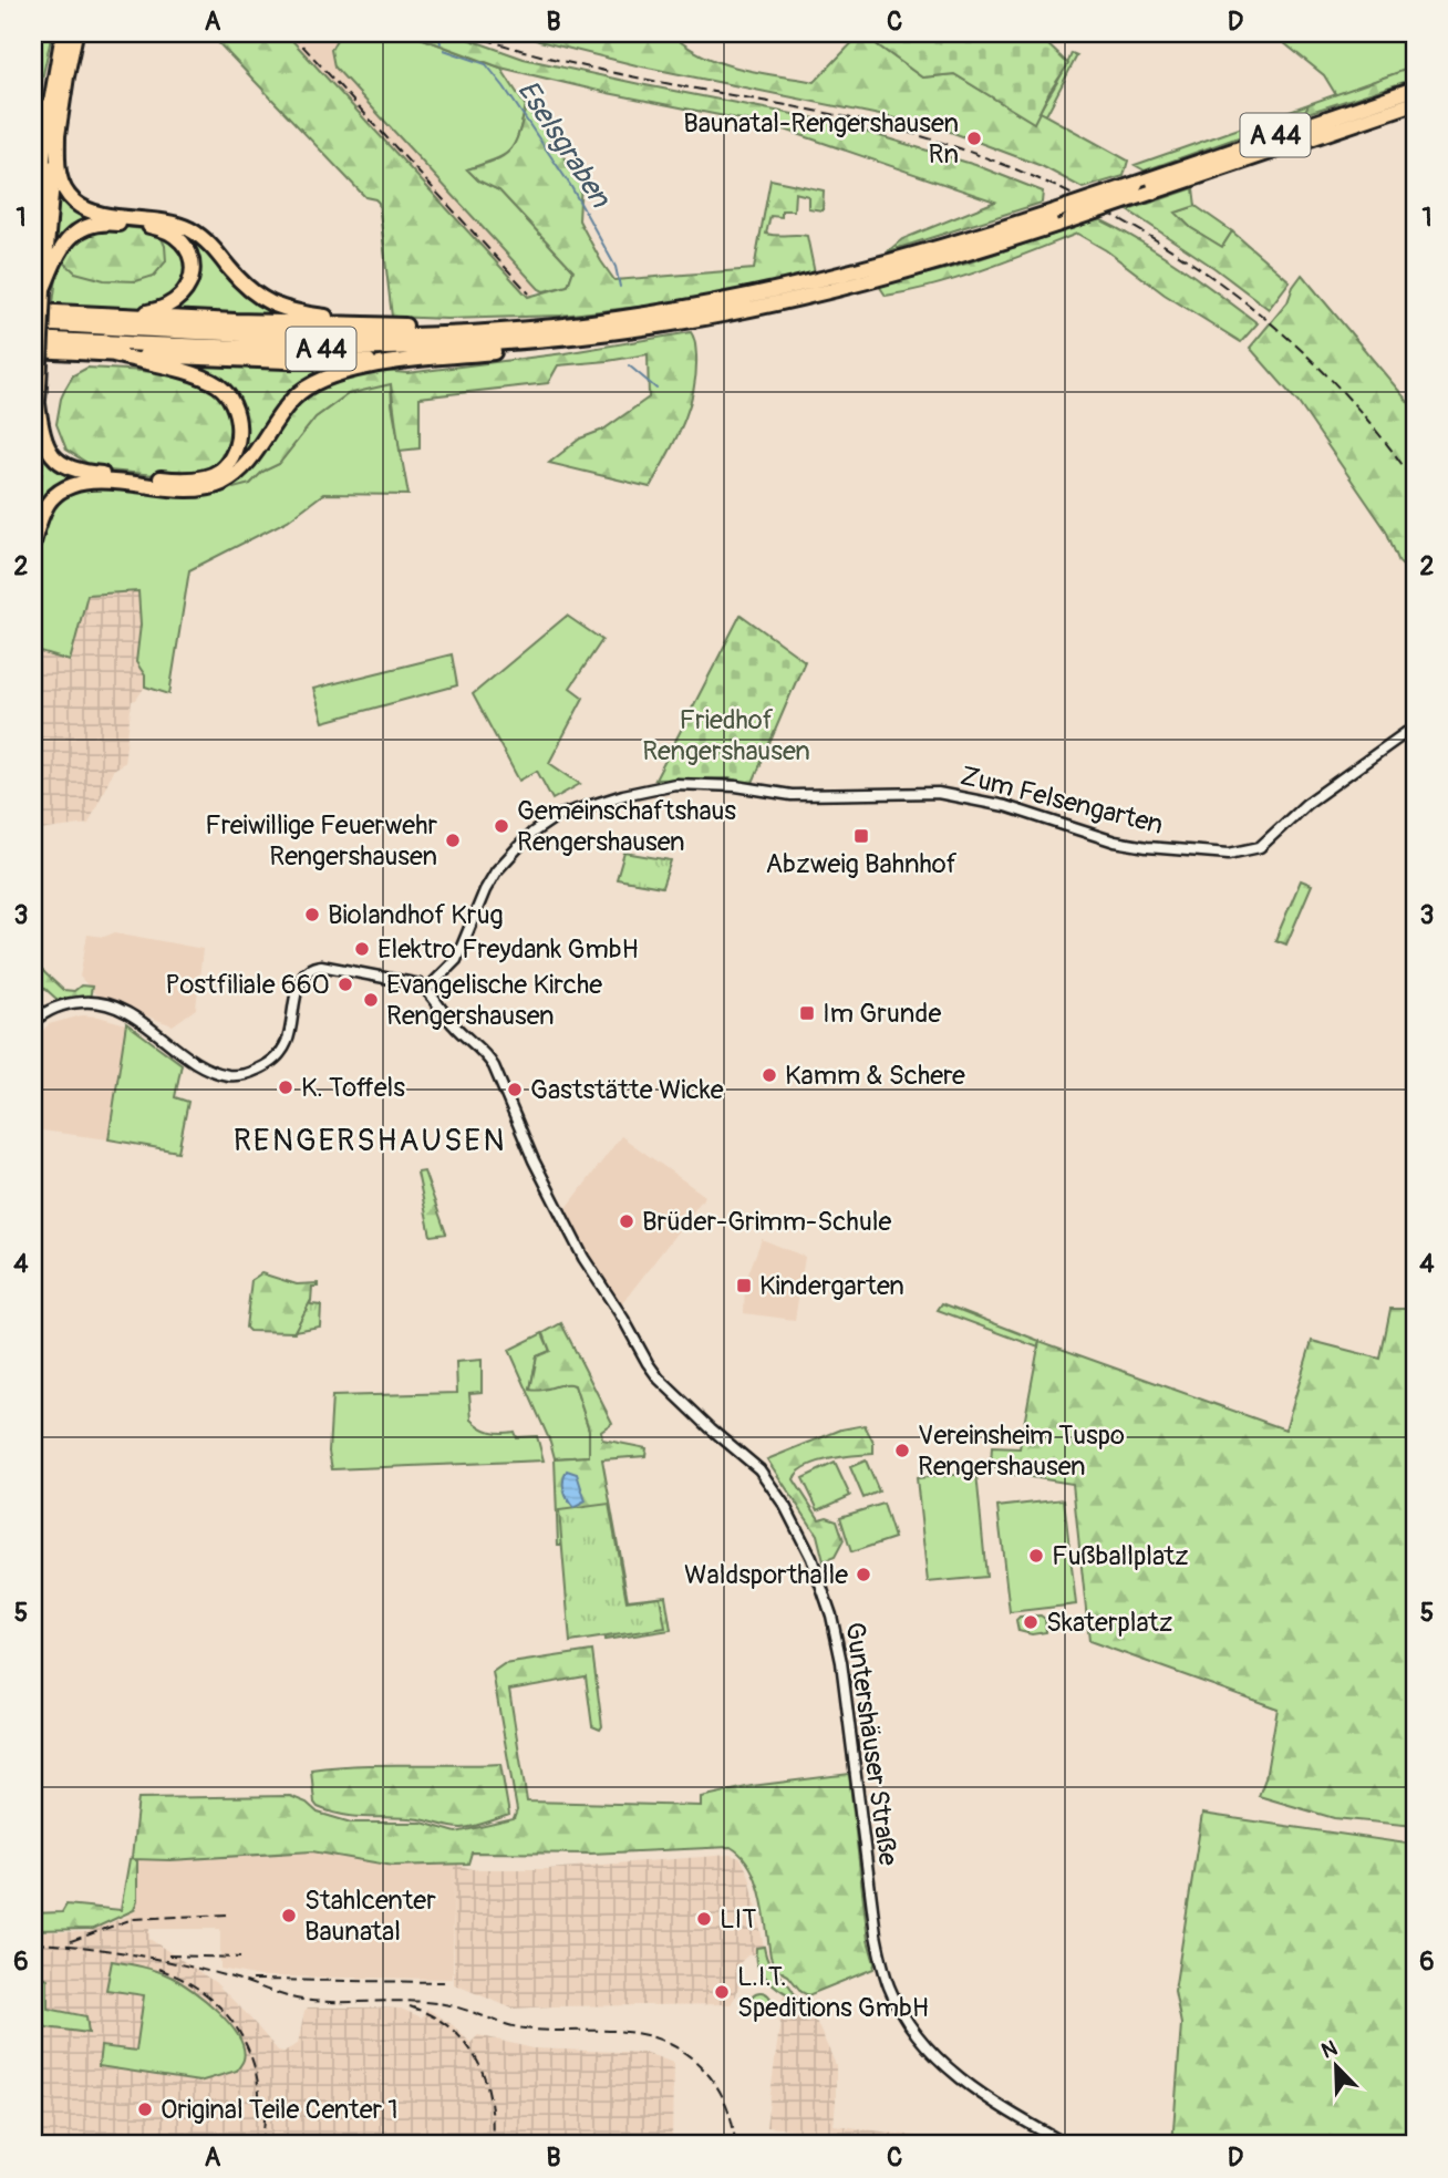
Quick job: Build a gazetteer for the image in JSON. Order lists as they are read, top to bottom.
{
  "streets": {
    "highway": ["A 44"],
    "street": ["Zum Felsengarten", "Guntershäuser Straße"]
  },
  "crossings": [
    ["Zum Felsengarten", "Guntershäuser Straße"]
  ],
  "districts": ["RENGERSHAUSEN"],
  "water": ["Eselsgraben"],
  "parks": ["Friedhof Rengershausen"],
  "places": {
    "other": [
      "Baunatal-Rengershausen Rn",
      "Gemeinschaftshaus Rengershausen",
      "Freiwillige Feuerwehr Rengershausen",
      "Biolandhof Krug",
      "Elektro Freydank GmbH",
      "Postfiliale 660",
      "Evangelische Kirche Rengershausen",
      "Kamm & Schere",
      "K. Toffels",
      "Gaststätte Wicke",
      "Brüder-Grimm-Schule",
      "Vereinsheim Tuspo Rengershausen",
      "Fußballplatz",
      "Waldsporthalle",
      "Skaterplatz",
      "Stahlcenter Baunatal",
      "LIT",
      "L.I.T. Speditions GmbH",
      "Original Teile Center 1"
    ],
    "transit": ["Abzweig Bahnhof", "Im Grunde", "Kindergarten"]
  },
  "north": "top left",
  "grid": {
    "columns": [
      "A",
      "B",
      "C",
      "D"
    ],
    "rows": [
      "1",
      "2",
      "3",
      "4",
      "5",
      "6"
    ]
  }
}
